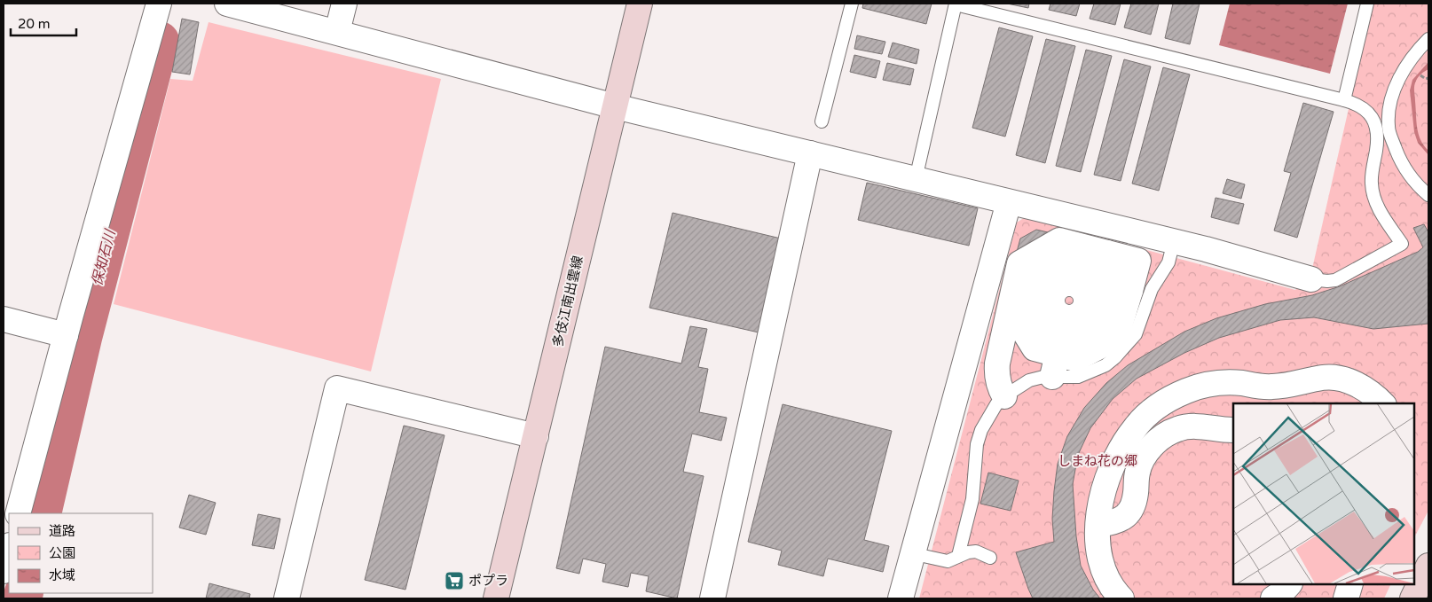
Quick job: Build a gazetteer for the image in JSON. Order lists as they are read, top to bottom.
{
  "streets": {
    "main road": ["多伎江南出雲線"]
  },
  "water": ["保知石川"],
  "parks": ["しまね花の郷"],
  "places": {
    "supermarket": ["ポプラ"]
  },
  "legend": ["道路", "公園", "水域"],
  "scale_bar": "20 m"
}
